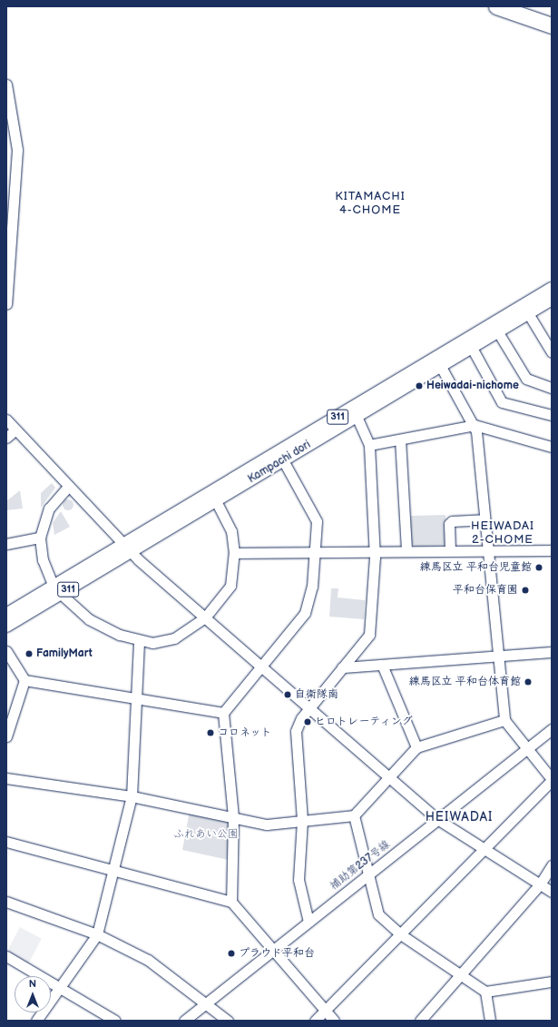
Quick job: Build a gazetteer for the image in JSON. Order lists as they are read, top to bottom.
{
  "streets": {
    "main road": ["311", "Kampachi dori"],
    "street": ["補助第237号線"]
  },
  "districts": ["KITAMACHI 4-CHOME", "HEIWADAI 2-CHOME", "HEIWADAI"],
  "parks": ["ふれあい公園"],
  "places": [
    "Heiwadai-nichome",
    "練馬区立 平和台児童館",
    "平和台保育園",
    "FamilyMart",
    "練馬区立 平和台体育館",
    "自衛隊南",
    "ヒロトレーティング",
    "コロネット",
    "プラウド平和台"
  ],
  "north": "top"
}
